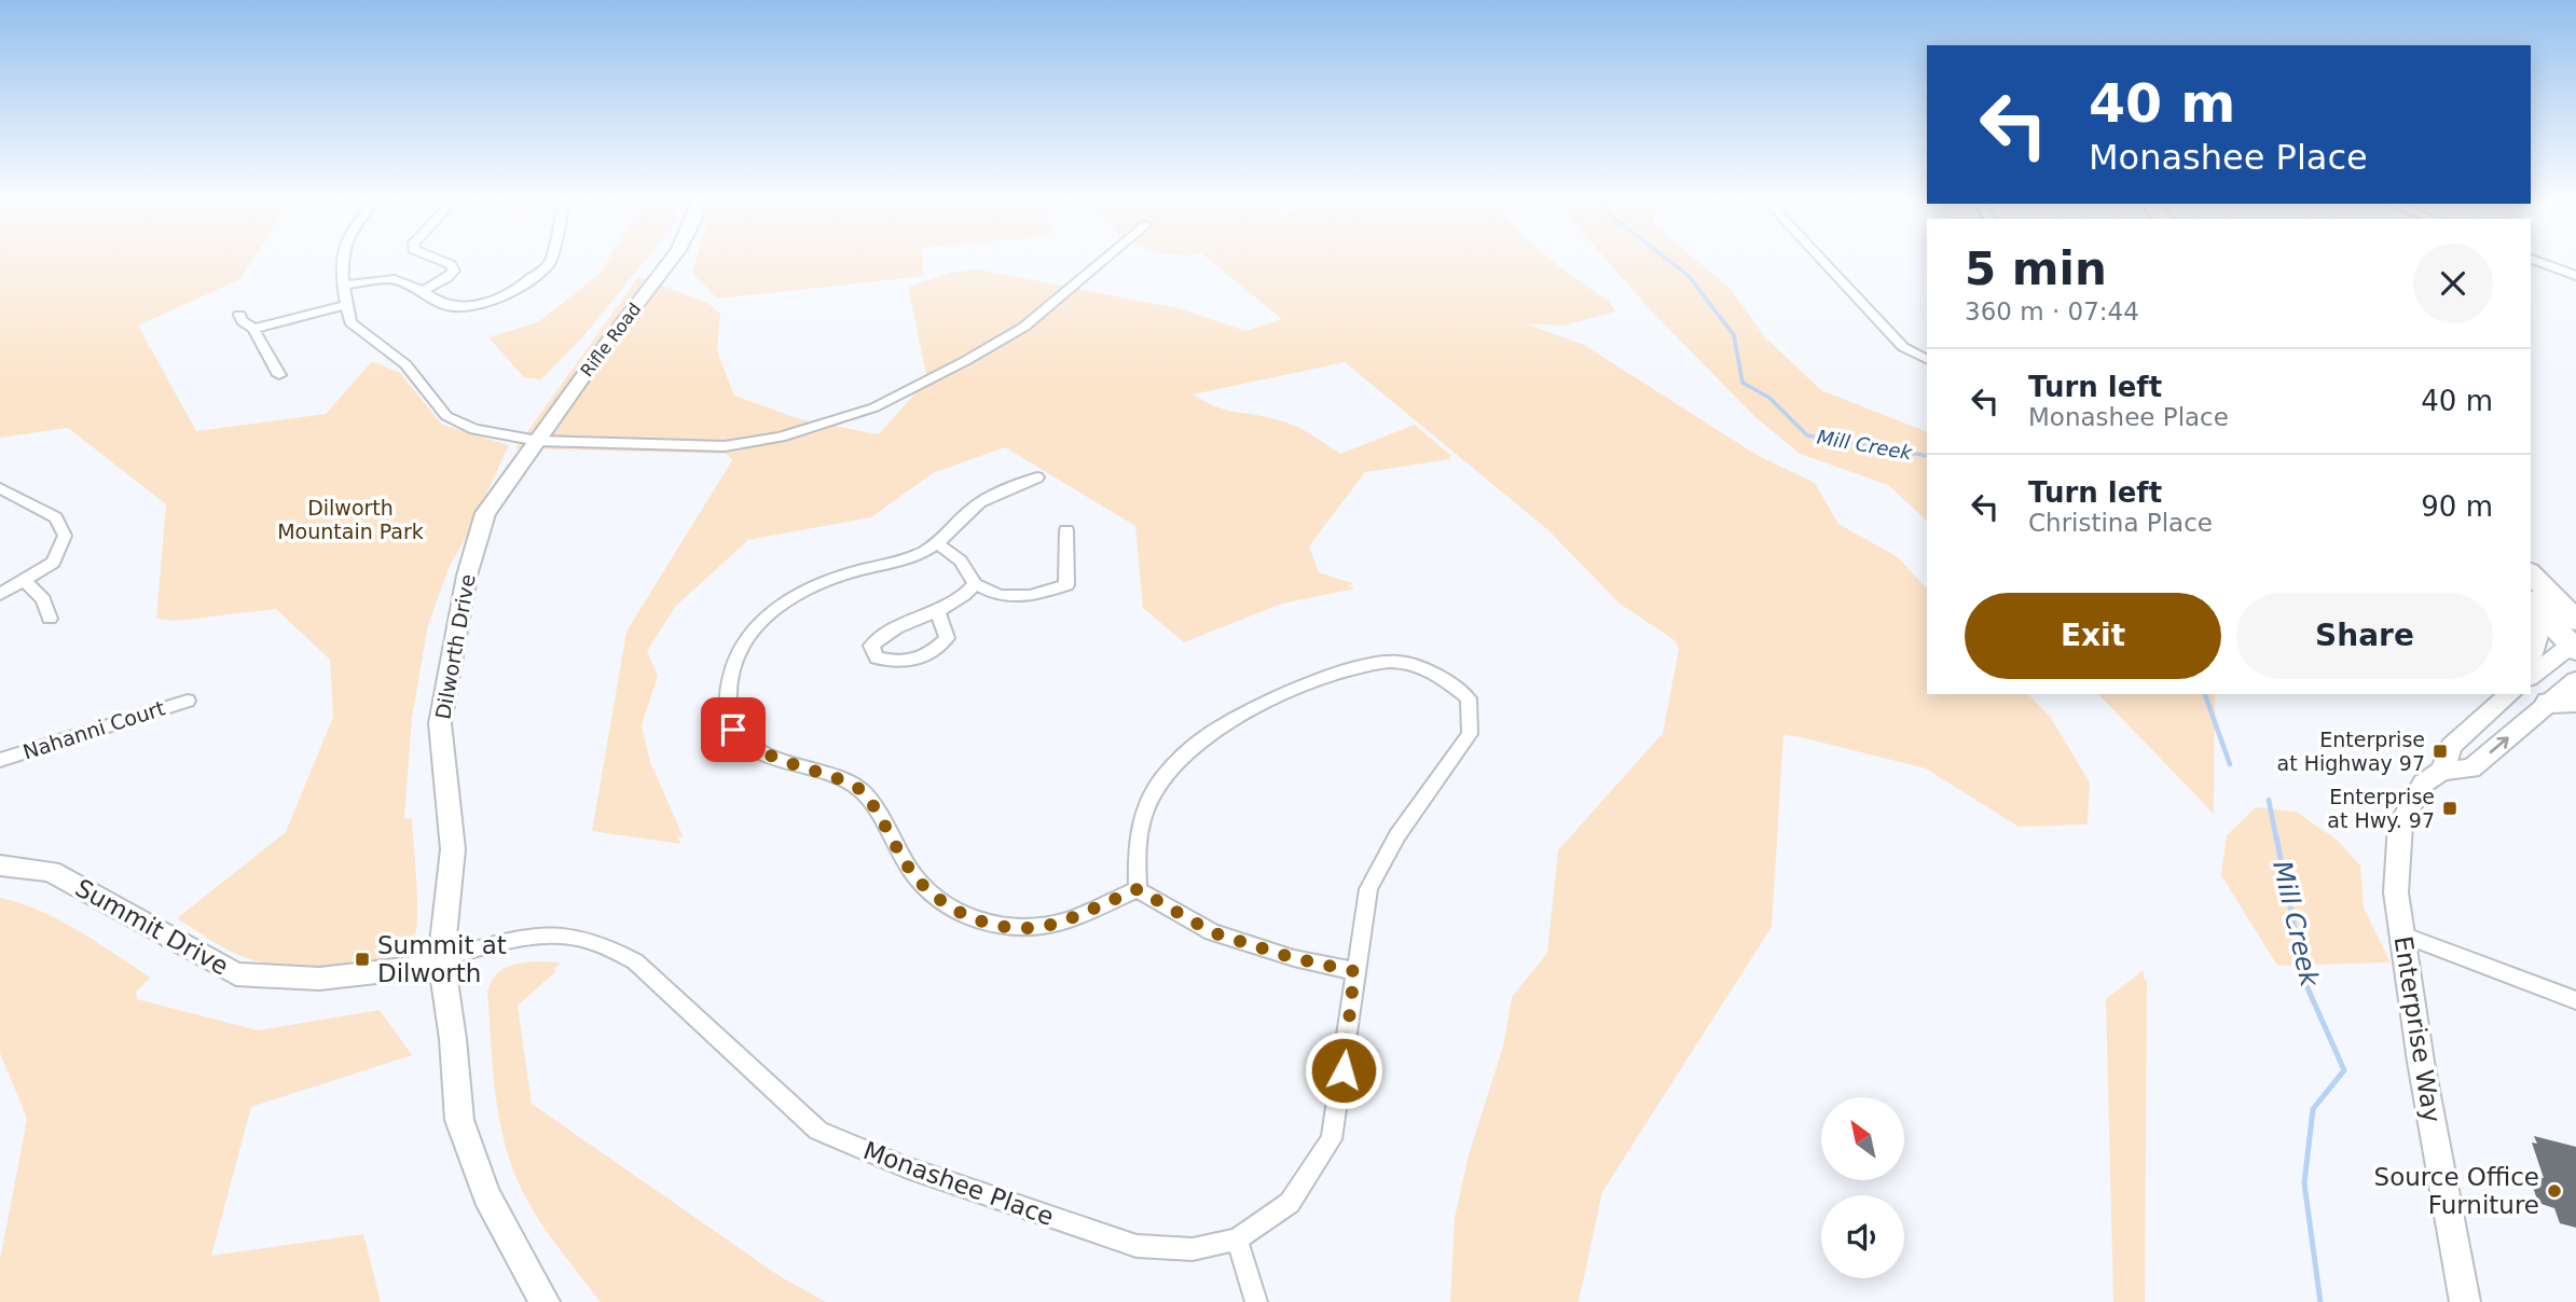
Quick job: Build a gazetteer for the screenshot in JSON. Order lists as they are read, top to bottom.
{
  "streets": {
    "street": [
      "Rifle Road",
      "Dilworth Drive",
      "Nahanni Court",
      "Summit Drive",
      "Enterprise Way",
      "Monashee Place"
    ]
  },
  "crossings": [
    ["Rifle Road", "Dilworth Drive"],
    ["Dilworth Drive", "Summit Drive"],
    ["Dilworth Drive", "Monashee Place"],
    ["Summit Drive", "Monashee Place"]
  ],
  "water": ["Mill Creek"],
  "parks": ["Dilworth Mountain Park"],
  "places": {
    "transit": ["Enterprise at Highway 97", "Enterprise at Hwy. 97", "Summit at Dilworth"],
    "other": ["Source Office Furniture"]
  },
  "north": "top left",
  "page": {
    "turn": ["40 m", "Monashee Place"],
    "heading": ["5 min", "360 m · 07:44"],
    "list": [
      {
        "name": "Turn left",
        "note": "Monashee Place",
        "value": "40 m"
      },
      {
        "name": "Turn left",
        "note": "Christina Place",
        "value": "90 m"
      }
    ],
    "buttons": ["Exit", "Share"]
  }
}
